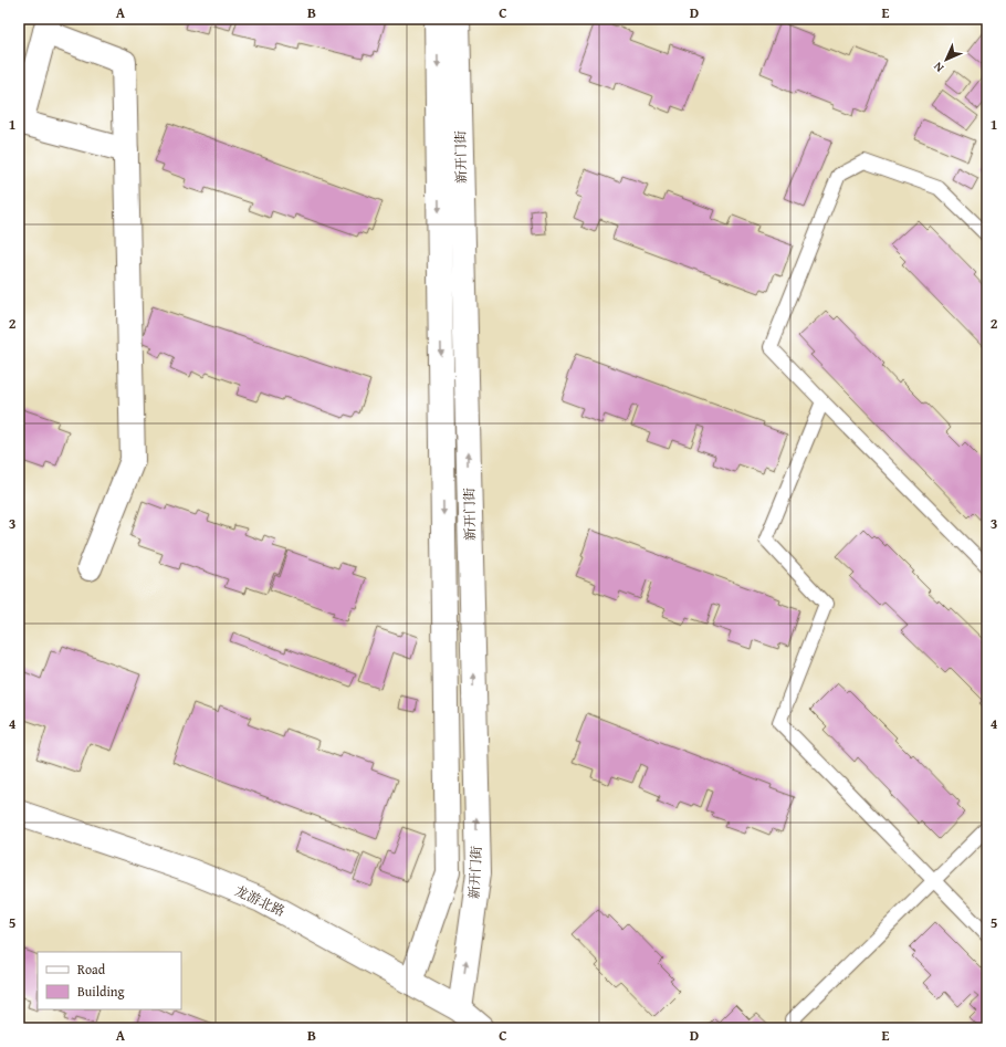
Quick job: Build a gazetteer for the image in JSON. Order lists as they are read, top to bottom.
{
  "streets": {
    "street": ["新开门街", "龙游北路"]
  },
  "crossings": [
    ["新开门街", "龙游北路"]
  ],
  "legend": ["Road", "Building"],
  "north": "bottom left",
  "grid": {
    "columns": [
      "A",
      "B",
      "C",
      "D",
      "E"
    ],
    "rows": [
      "1",
      "2",
      "3",
      "4",
      "5"
    ]
  }
}
